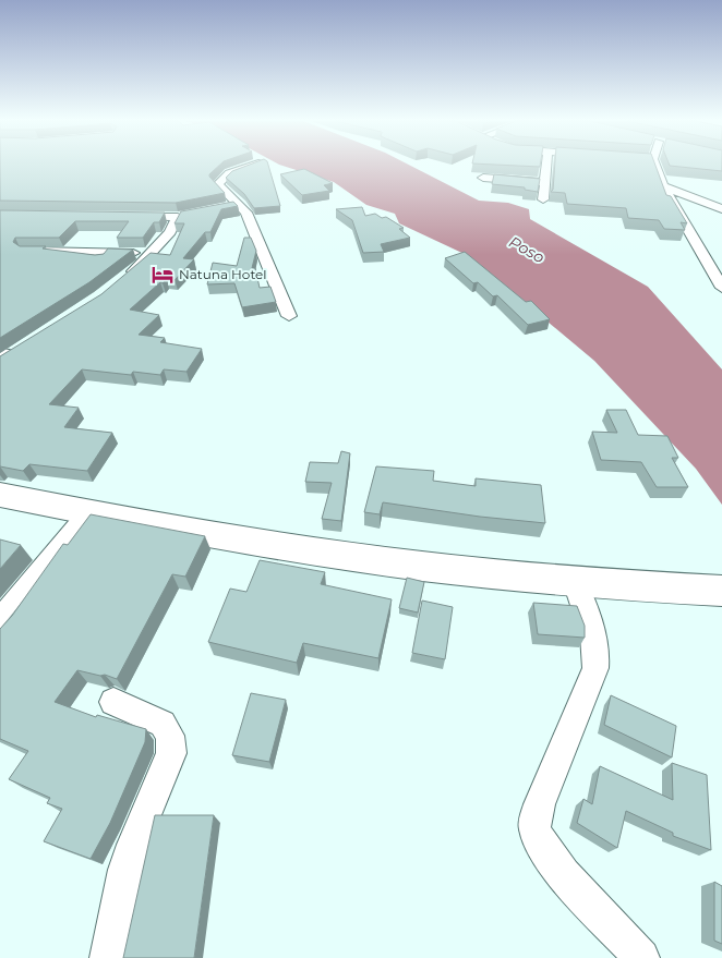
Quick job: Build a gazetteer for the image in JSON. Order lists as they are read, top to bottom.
{
  "water": ["Poso"],
  "places": {
    "hotel": ["Natuna Hotel"]
  }
}
